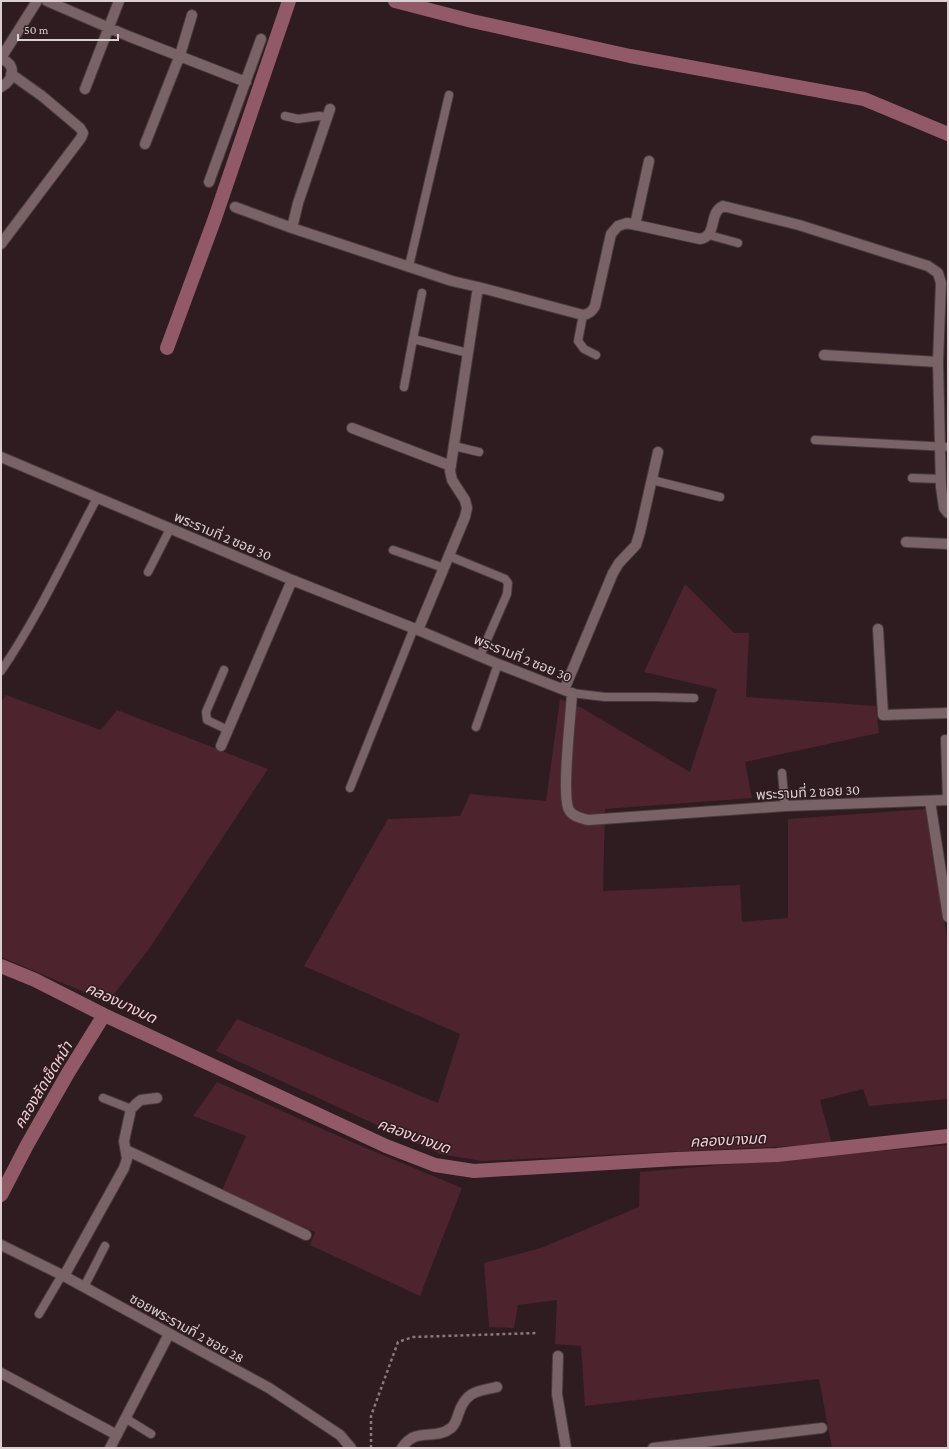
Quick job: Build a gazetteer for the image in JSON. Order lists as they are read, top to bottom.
{
  "streets": {
    "street": ["พระรามที่ 2 ซอย 30", "ซอยพระรามที่ 2 ซอย 28"]
  },
  "water": ["คลองบางมด", "คลองลัดเช็ดหน้า"],
  "scale_bar": "50 m"
}
